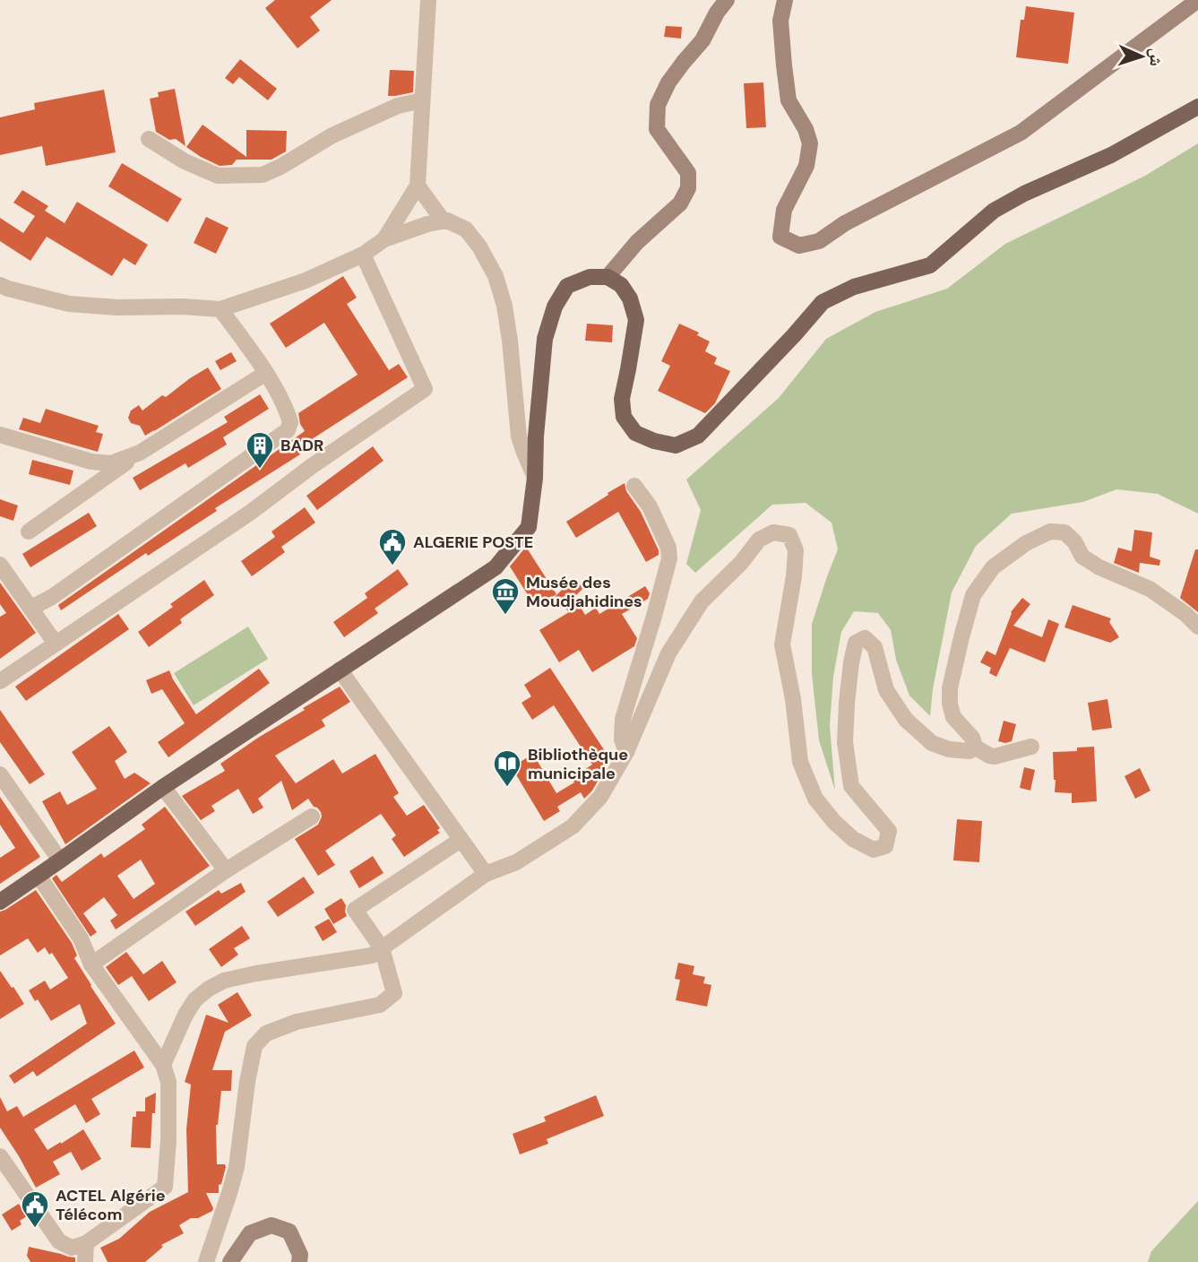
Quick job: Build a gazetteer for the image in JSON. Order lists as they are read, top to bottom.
{
  "places": {
    "building": ["BADR"],
    "public building": ["ALGERIE POSTE", "ACTEL Algérie Télécom"],
    "museum": ["Musée des Moudjahidines"],
    "library": ["Bibliothèque municipale"]
  },
  "north": "right"
}
